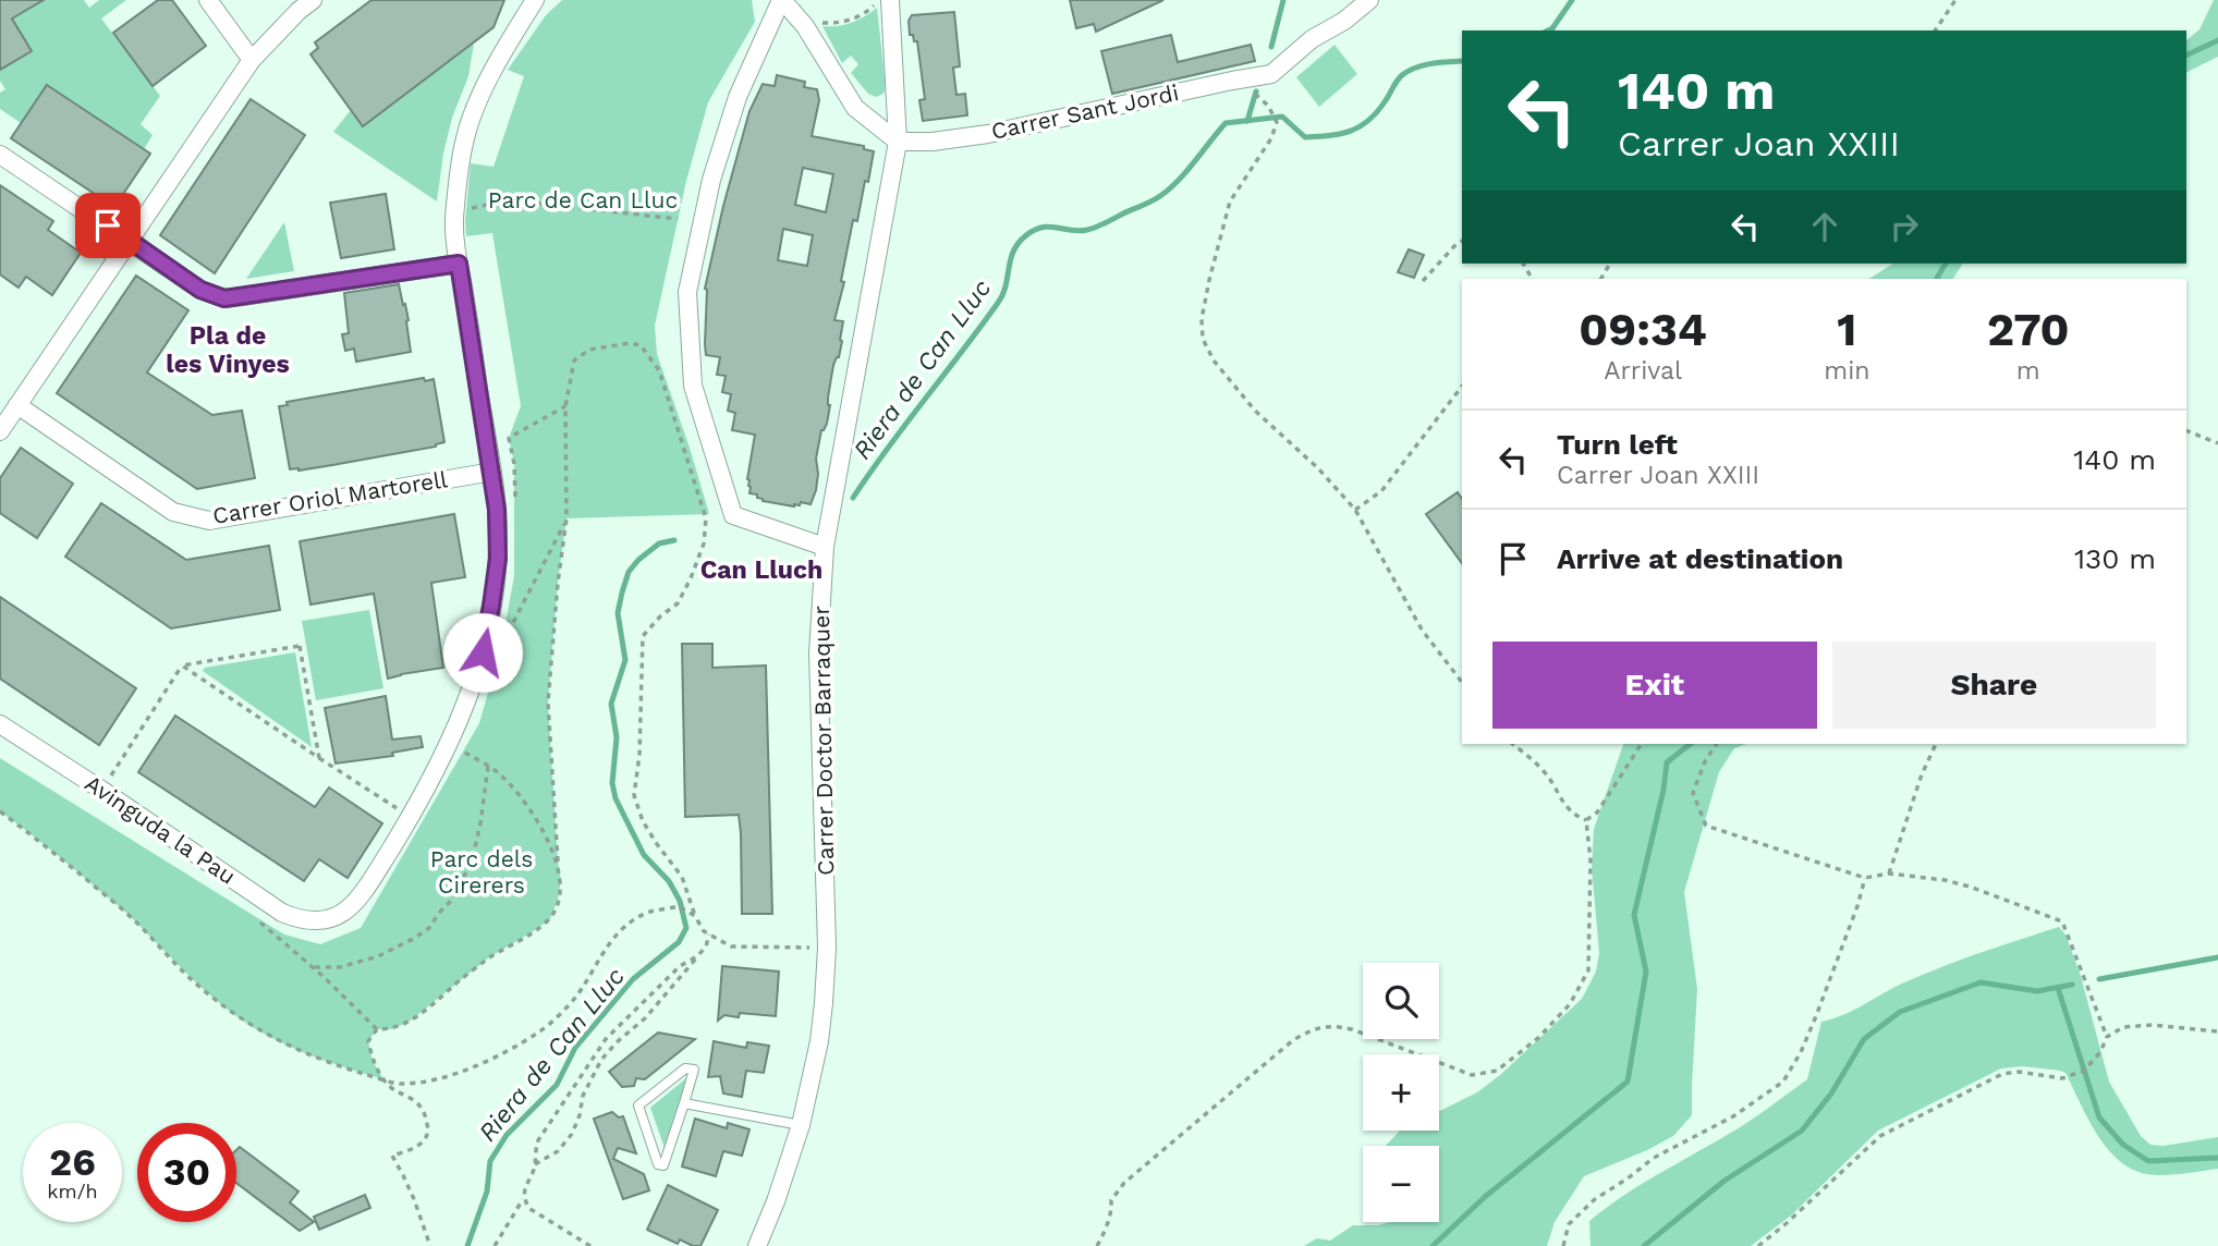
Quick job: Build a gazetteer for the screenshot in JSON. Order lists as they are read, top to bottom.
{
  "streets": {
    "street": [
      "Carrer Sant Jordi",
      "Carrer Oriol Martorell",
      "Carrer Doctor Barraquer",
      "Avinguda la Pau"
    ]
  },
  "crossings": [
    ["Carrer Sant Jordi", "Carrer Doctor Barraquer"]
  ],
  "districts": ["Pla de les Vinyes", "Can Lluch"],
  "water": ["Riera de Can Lluc"],
  "parks": ["Parc de Can Lluc", "Parc dels Cirerers"],
  "page": {
    "turn": ["140 m", "Carrer Joan XXIII"],
    "eta": [
      "09:34",
      "Arrival",
      "1",
      "min",
      "270",
      "m"
    ],
    "list": [
      {
        "name": "Turn left",
        "note": "Carrer Joan XXIII",
        "value": "140 m"
      },
      {
        "name": "Arrive at destination",
        "value": "130 m"
      }
    ],
    "buttons": ["Exit", "Share"],
    "map_buttons": ["+", "−"],
    "speed": "26 km/h",
    "limit": "30"
  }
}
